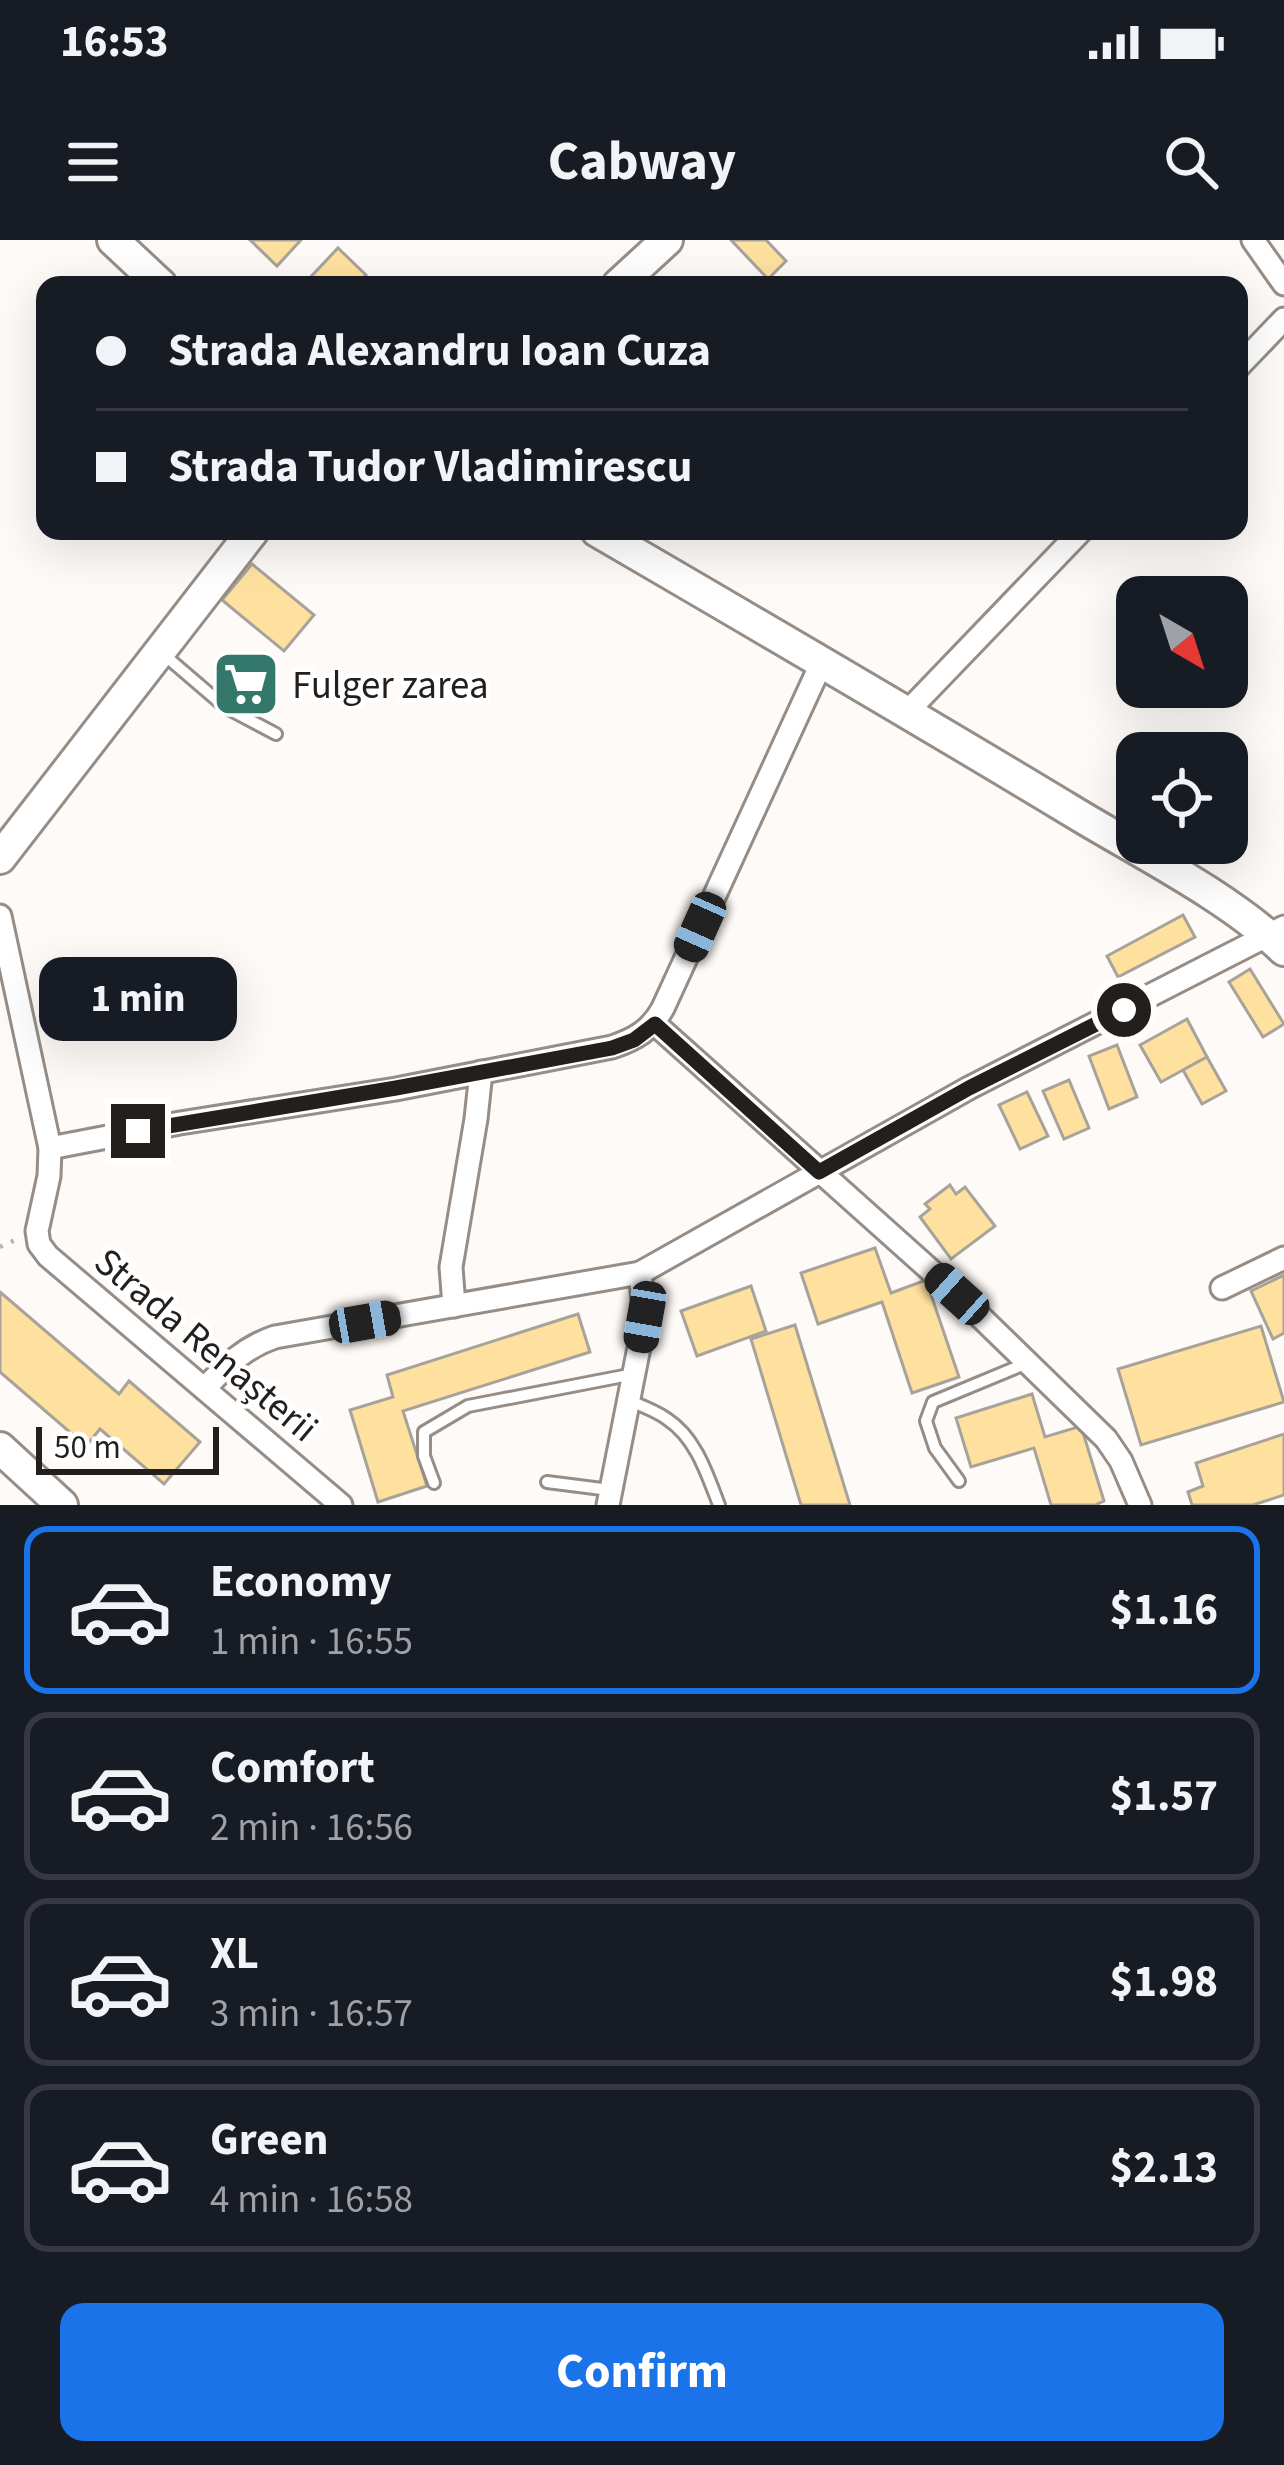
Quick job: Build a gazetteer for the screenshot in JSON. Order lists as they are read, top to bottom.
{
  "streets": {
    "street": ["Strada Renașterii"]
  },
  "places": {
    "supermarket": ["Fulger zarea"]
  },
  "scale_bar": "50 m",
  "north": "bottom right",
  "page": {
    "status": "16:53",
    "header": "Cabway",
    "banner": ["Strada Alexandru Ioan Cuza", "Strada Tudor Vladimirescu"],
    "bubble": "1 min",
    "scale": "50 m",
    "list": [
      {
        "name": "Economy",
        "note": "1 min · 16:55",
        "value": "$1.16"
      },
      {
        "name": "Comfort",
        "note": "2 min · 16:56",
        "value": "$1.57"
      },
      {
        "name": "XL",
        "note": "3 min · 16:57",
        "value": "$1.98"
      },
      {
        "name": "Green",
        "note": "4 min · 16:58",
        "value": "$2.13"
      }
    ],
    "buttons": "Confirm"
  }
}
